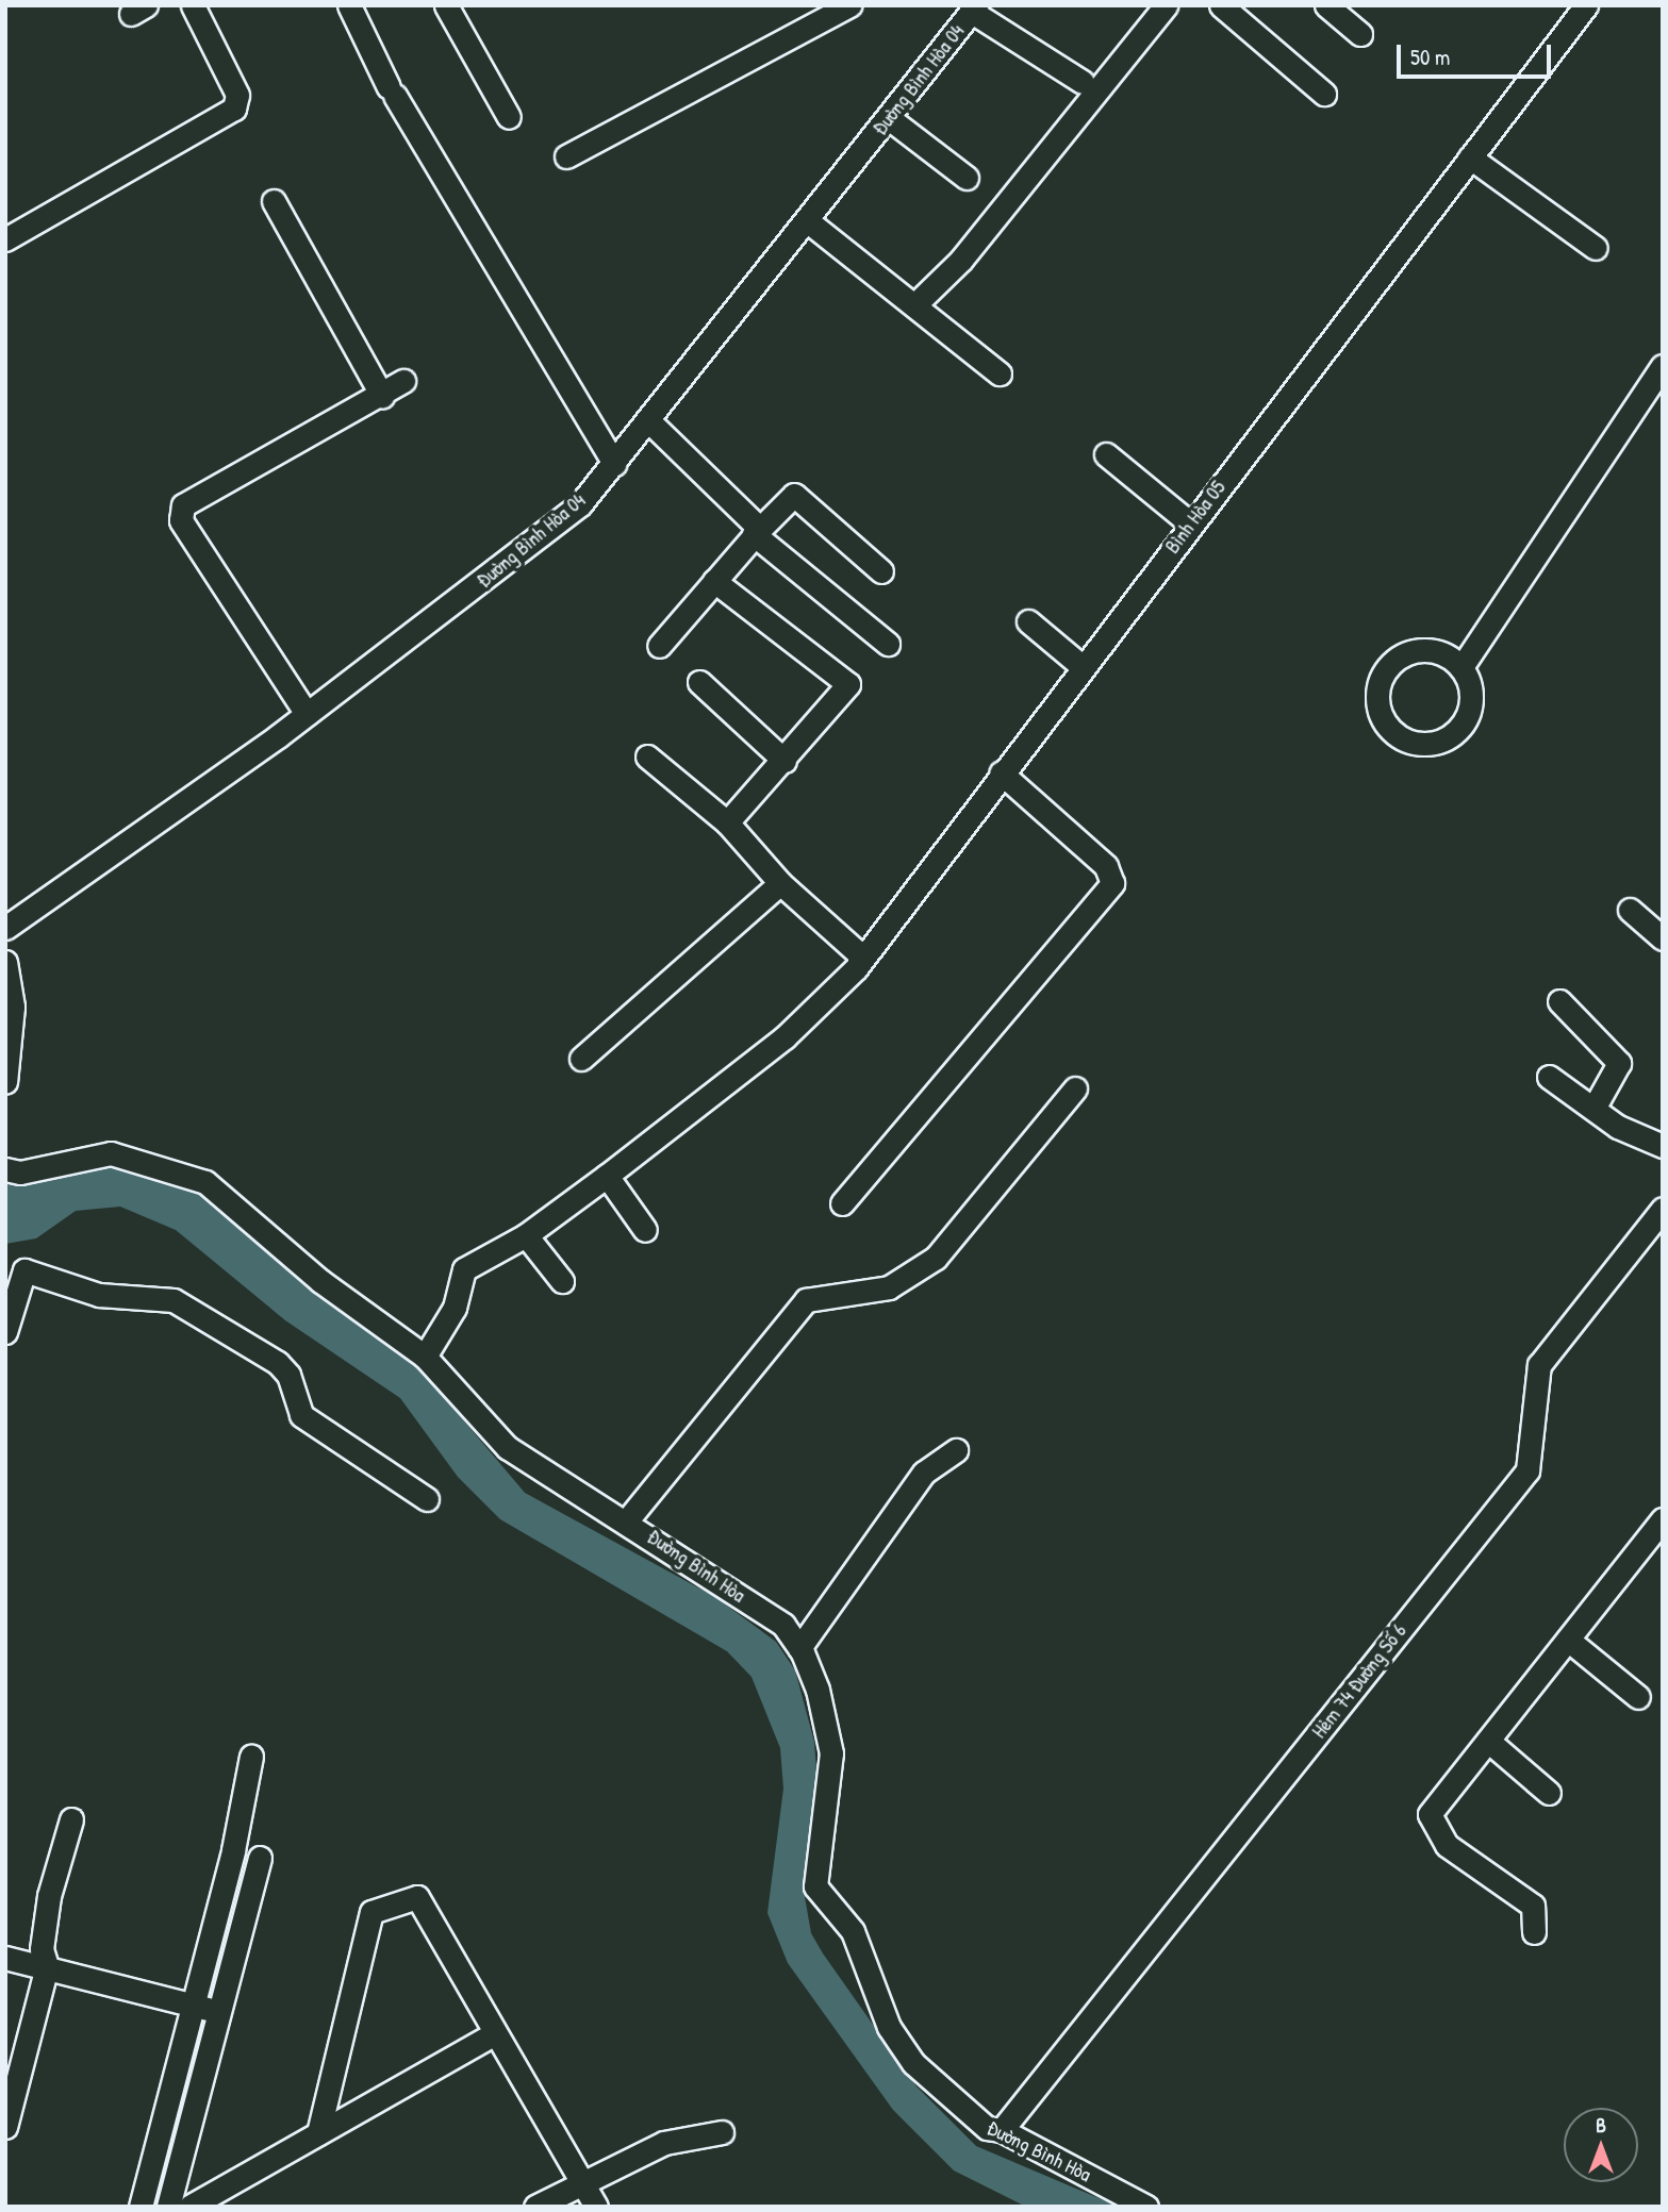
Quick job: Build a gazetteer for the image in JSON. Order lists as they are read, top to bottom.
{
  "streets": {
    "street": [
      "Đường Bình Hòa 04",
      "Bình Hòa 05",
      "Đường Bình Hòa",
      "Hẻm 74 Đường Số 6"
    ]
  },
  "crossings": [
    ["Đường Bình Hòa", "Hẻm 74 Đường Số 6"]
  ],
  "scale_bar": "50 m",
  "north": "top"
}
